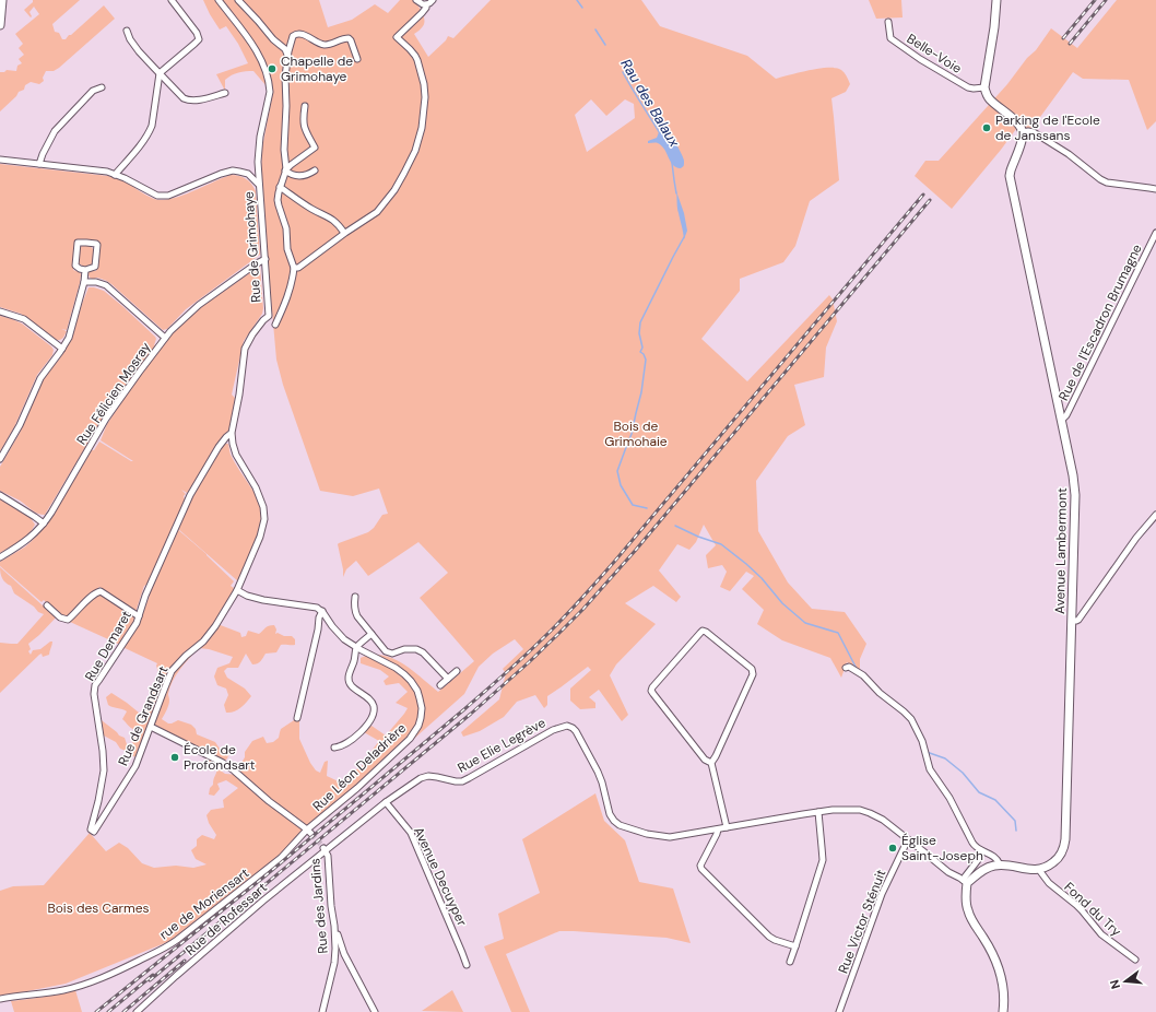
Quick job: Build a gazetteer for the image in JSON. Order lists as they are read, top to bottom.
{
  "streets": {
    "street": [
      "Belle-Voie",
      "Rue de Grimohaye",
      "Rue de l'Escadron Brumagne",
      "Rue Félicien Mosray",
      "Avenue Lambermont",
      "Rue Demaret",
      "Rue de Grandsart",
      "Rue Elie Legrève",
      "Rue Léon Deladrière",
      "Avenue Decuyper",
      "rue de Moriensart",
      "Rue des Jardins",
      "Fond du Try",
      "Rue de Rofessart",
      "Rue Victor Sténuit"
    ]
  },
  "crossings": [
    ["Rue de Grimohaye", "Rue Félicien Mosray"],
    ["Rue de Grimohaye", "Rue Demaret"],
    ["Rue de Grimohaye", "Rue de Grandsart"],
    ["Rue de l'Escadron Brumagne", "Avenue Lambermont"],
    ["Avenue Lambermont", "Fond du Try"],
    ["Rue Demaret", "Rue de Grandsart"],
    ["Rue Elie Legrève", "Avenue Decuyper"],
    ["Rue Elie Legrève", "Rue de Rofessart"],
    ["Rue Elie Legrève", "Rue Victor Sténuit"],
    ["Rue Léon Deladrière", "rue de Moriensart"],
    ["Rue des Jardins", "Rue de Rofessart"]
  ],
  "water": ["Rau des Balaux"],
  "parks": ["Bois de Grimohaie", "Bois des Carmes"],
  "places": [
    "Chapelle de Grimohaye",
    "Parking de l'Ecole de Janssans",
    "École de Profondsart",
    "Église Saint-Joseph"
  ],
  "north": "left"
}
